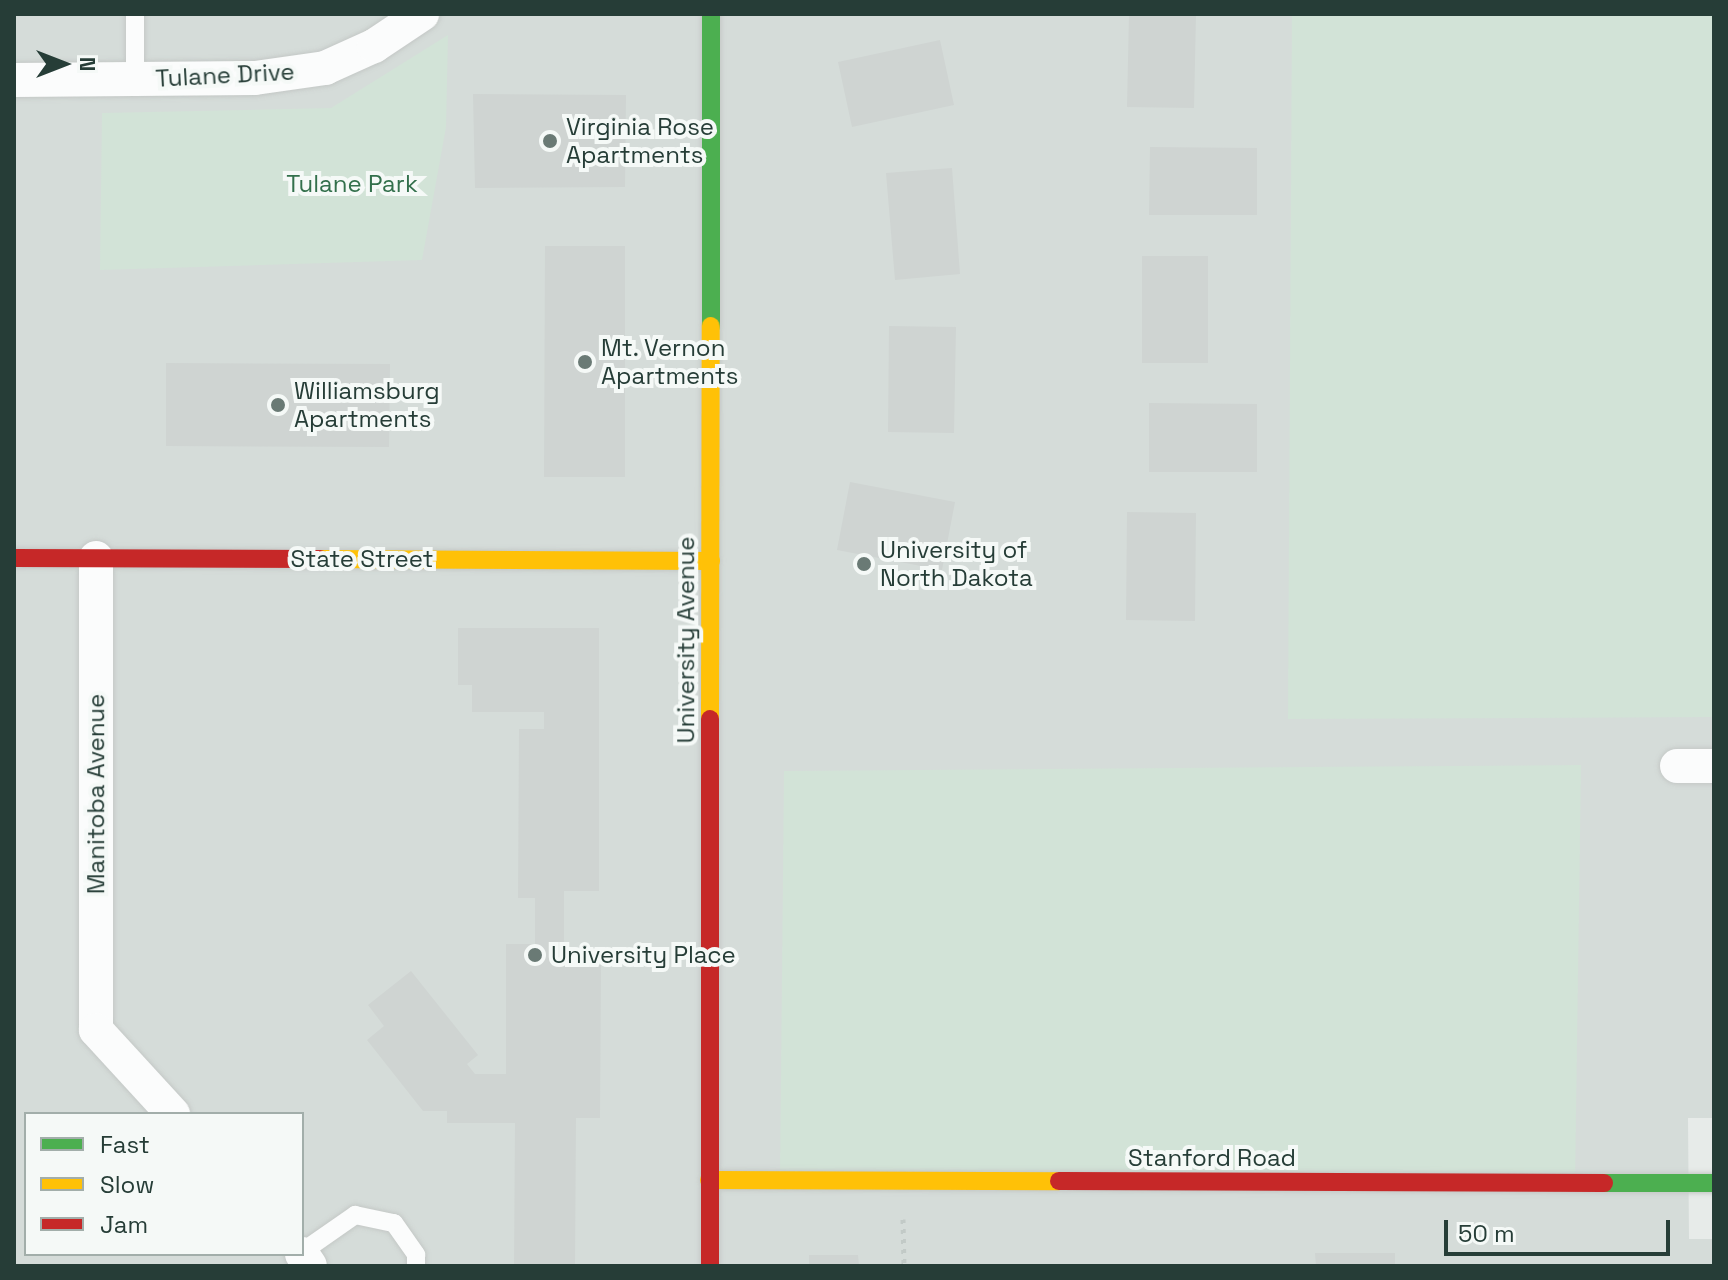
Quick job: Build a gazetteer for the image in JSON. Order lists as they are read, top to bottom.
{
  "streets": {
    "street": [
      "Tulane Drive",
      "State Street",
      "University Avenue",
      "Manitoba Avenue",
      "Stanford Road"
    ]
  },
  "crossings": [
    ["State Street", "University Avenue"],
    ["State Street", "Manitoba Avenue"],
    ["University Avenue", "Stanford Road"]
  ],
  "parks": ["Tulane Park"],
  "places": [
    "Virginia Rose Apartments",
    "Mt. Vernon Apartments",
    "Williamsburg Apartments",
    "University of North Dakota",
    "University Place"
  ],
  "legend": ["Fast", "Slow", "Jam"],
  "scale_bar": "50 m",
  "north": "right"
}
